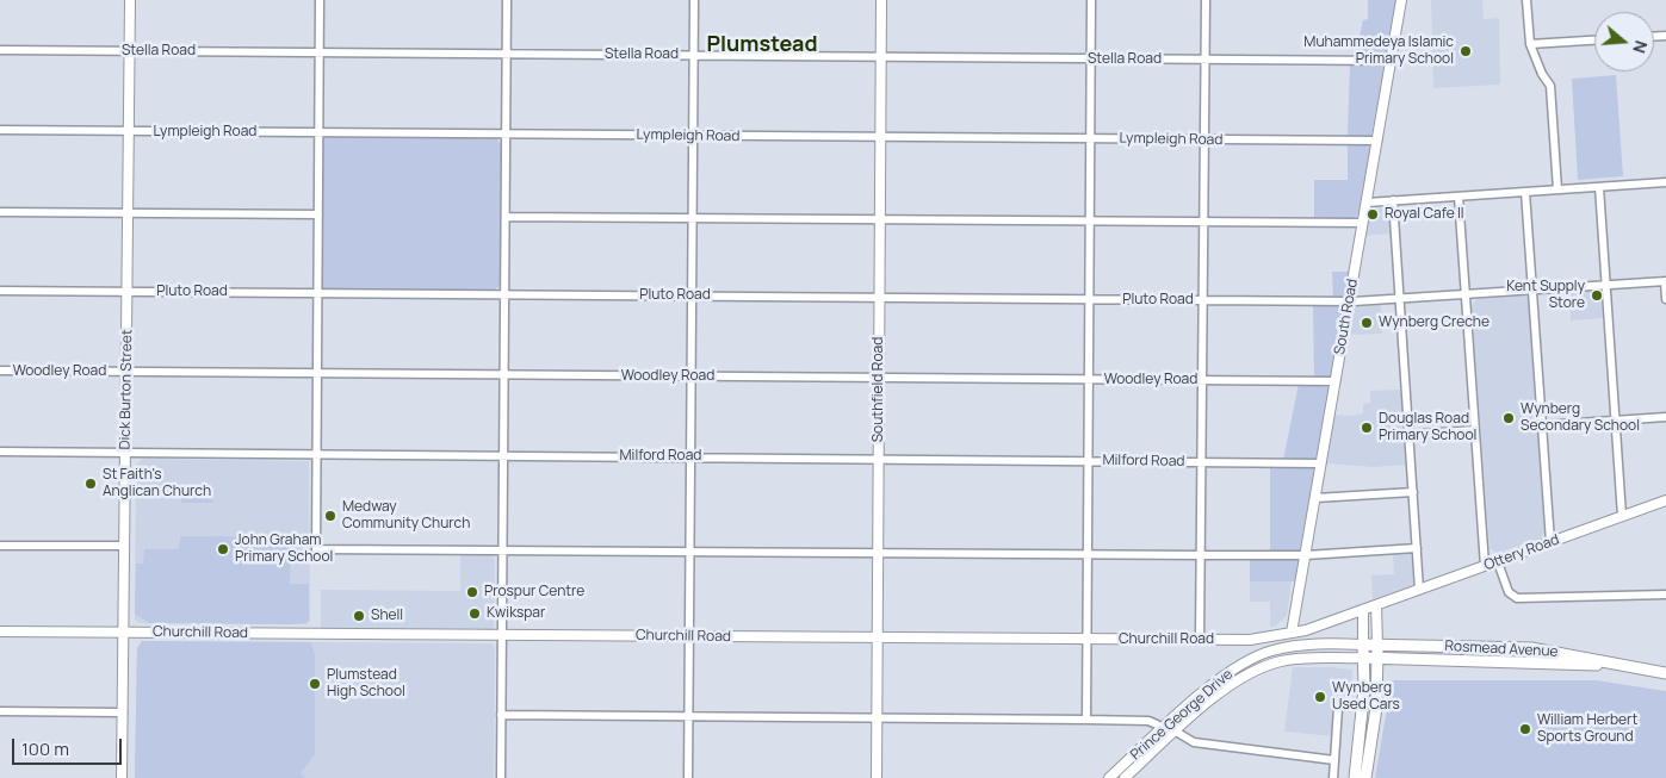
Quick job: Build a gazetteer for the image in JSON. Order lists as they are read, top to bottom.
{
  "streets": {
    "main road": ["Rosmead Avenue"],
    "street": [
      "Stella Road",
      "Lympleigh Road",
      "Pluto Road",
      "South Road",
      "Woodley Road",
      "Dick Burton Street",
      "Southfield Road",
      "Milford Road",
      "Ottery Road",
      "Churchill Road",
      "Prince George Drive"
    ]
  },
  "crossings": [
    ["Stella Road", "South Road"],
    ["Stella Road", "Dick Burton Street"],
    ["Stella Road", "Southfield Road"],
    ["Lympleigh Road", "South Road"],
    ["Lympleigh Road", "Dick Burton Street"],
    ["Lympleigh Road", "Southfield Road"],
    ["Pluto Road", "South Road"],
    ["Pluto Road", "Dick Burton Street"],
    ["Pluto Road", "Southfield Road"],
    ["South Road", "Woodley Road"],
    ["South Road", "Milford Road"],
    ["South Road", "Churchill Road"],
    ["Woodley Road", "Dick Burton Street"],
    ["Woodley Road", "Southfield Road"],
    ["Dick Burton Street", "Milford Road"],
    ["Dick Burton Street", "Churchill Road"],
    ["Southfield Road", "Milford Road"],
    ["Southfield Road", "Churchill Road"],
    ["Ottery Road", "Churchill Road"],
    ["Rosmead Avenue", "Prince George Drive"]
  ],
  "districts": ["Plumstead"],
  "places": [
    "Muhammedeya Islamic Primary School",
    "Royal Cafe II",
    "Kent Supply Store",
    "Wynberg Creche",
    "Wynberg Secondary School",
    "Douglas Road Primary School",
    "St Faith's Anglican Church",
    "Medway Community Church",
    "John Graham Primary School",
    "Prospur Centre",
    "Kwikspar",
    "Shell",
    "Plumstead High School",
    "Wynberg Used Cars",
    "William Herbert Sports Ground"
  ],
  "scale_bar": "100 m",
  "north": "right"
}
